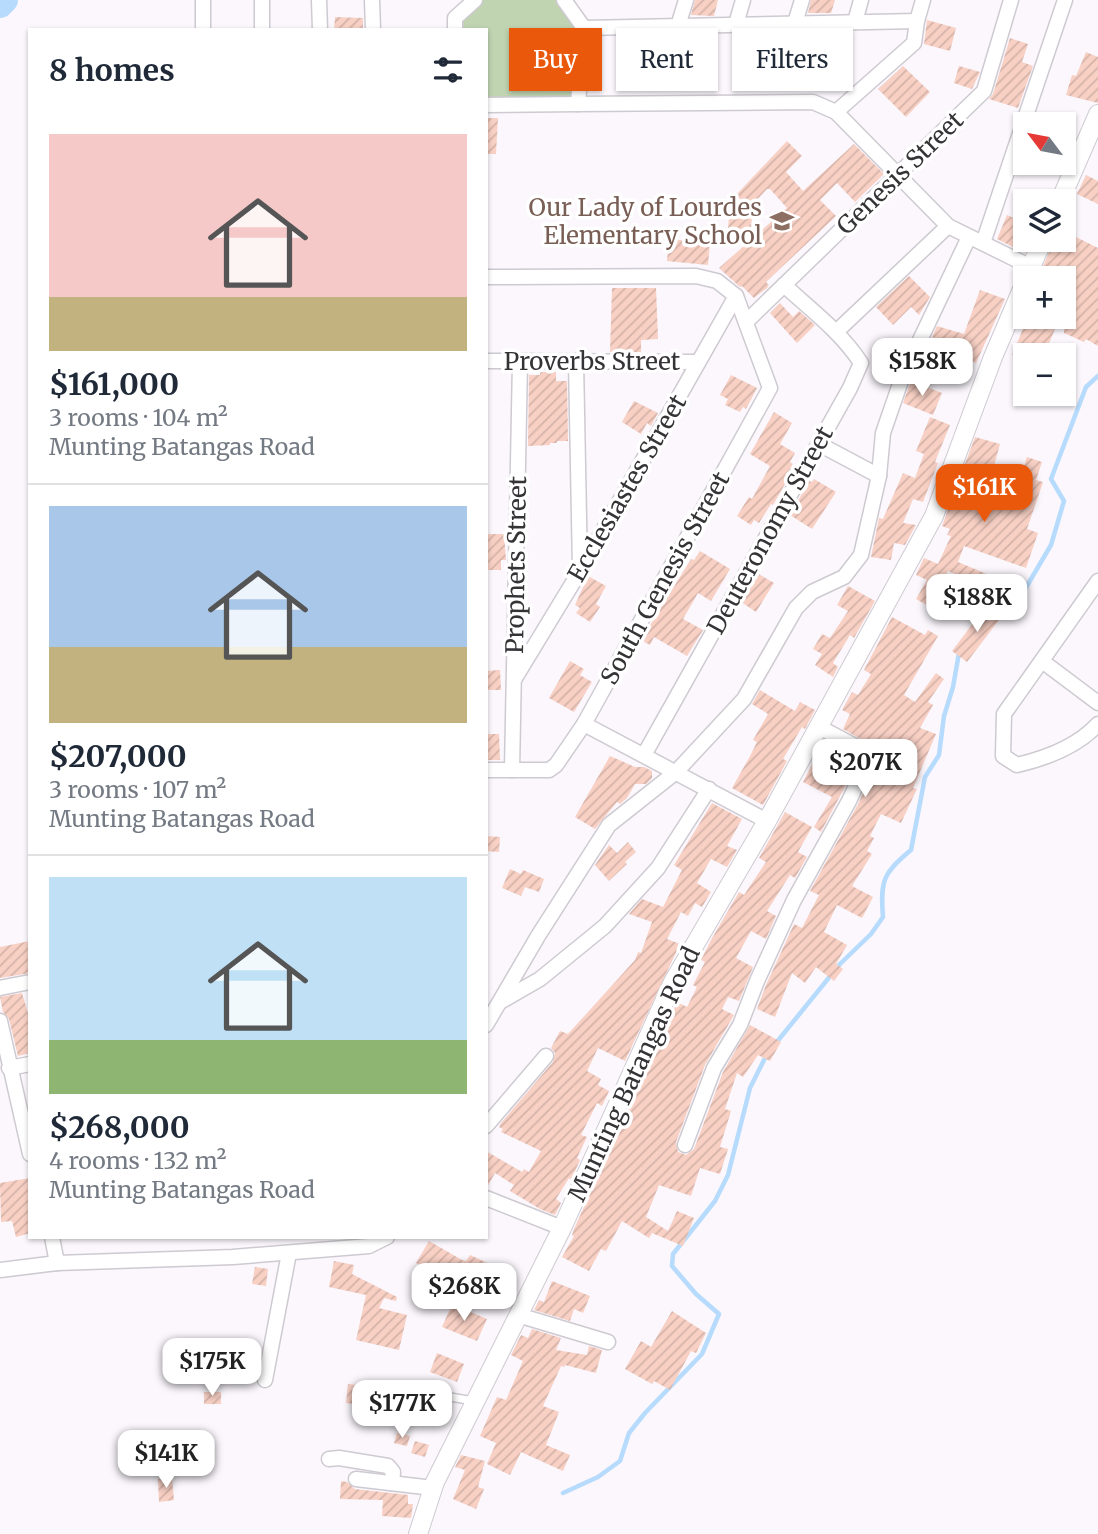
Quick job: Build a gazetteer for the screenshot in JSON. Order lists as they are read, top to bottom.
{
  "streets": {
    "street": [
      "Genesis Street",
      "Proverbs Street",
      "Ecclesiastes Street",
      "Deuteronomy Street",
      "Prophets Street",
      "South Genesis Street",
      "Munting Batangas Road"
    ]
  },
  "crossings": [
    ["Genesis Street", "Deuteronomy Street"],
    ["Genesis Street", "South Genesis Street"],
    ["Proverbs Street", "Ecclesiastes Street"],
    ["Proverbs Street", "Prophets Street"],
    ["Ecclesiastes Street", "Prophets Street"],
    ["Ecclesiastes Street", "South Genesis Street"],
    ["Prophets Street", "South Genesis Street"]
  ],
  "places": {
    "school or university": ["Our Lady of Lourdes Elementary School"]
  },
  "north": "top left",
  "page": {
    "chip": ["Buy", "Rent", "Filters"],
    "heading": "8 homes",
    "map_buttons": ["+", "−"],
    "list": [
      {
        "name": "$161,000",
        "note": "3 rooms · 104 m² · Munting Batangas Road"
      },
      {
        "name": "$207,000",
        "note": "3 rooms · 107 m² · Munting Batangas Road"
      },
      {
        "name": "$268,000",
        "note": "4 rooms · 132 m² · Munting Batangas Road"
      }
    ],
    "price": [
      "$158K",
      "$161K",
      "$188K",
      "$207K",
      "$268K",
      "$175K",
      "$177K",
      "$141K"
    ]
  }
}
